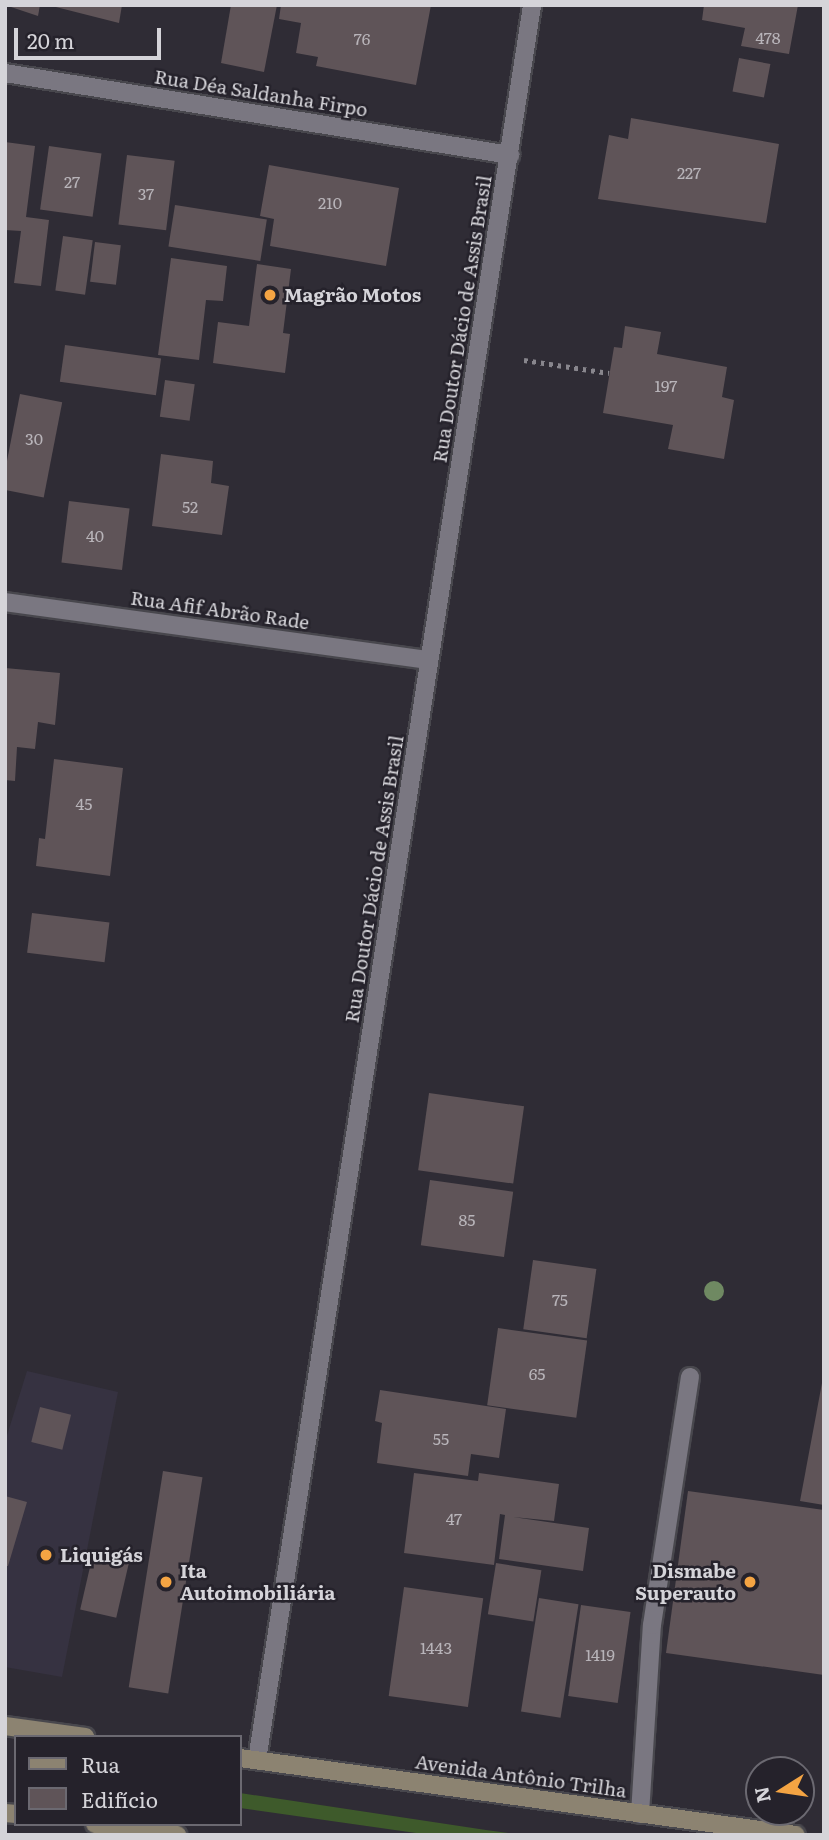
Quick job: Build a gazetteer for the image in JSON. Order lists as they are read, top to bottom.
{
  "streets": {
    "main road": ["Avenida Antônio Trilha"],
    "street": ["Rua Déa Saldanha Firpo", "Rua Doutor Dácio de Assis Brasil", "Rua Afif Abrão Rade"]
  },
  "crossings": [
    ["Rua Déa Saldanha Firpo", "Rua Doutor Dácio de Assis Brasil"],
    ["Rua Doutor Dácio de Assis Brasil", "Rua Afif Abrão Rade"],
    ["Rua Doutor Dácio de Assis Brasil", "Avenida Antônio Trilha"]
  ],
  "places": [
    "Magrão Motos",
    "Liquigás",
    "Ita Autoimobiliária",
    "Dismabe Superauto"
  ],
  "house_numbers": [
    "478",
    "76",
    "227",
    "27",
    "37",
    "210",
    "197",
    "30",
    "52",
    "40",
    "45",
    "85",
    "75",
    "65",
    "55",
    "47",
    "1443",
    "1419"
  ],
  "legend": ["Rua", "Edifício"],
  "scale_bar": "20 m",
  "north": "left"
}
